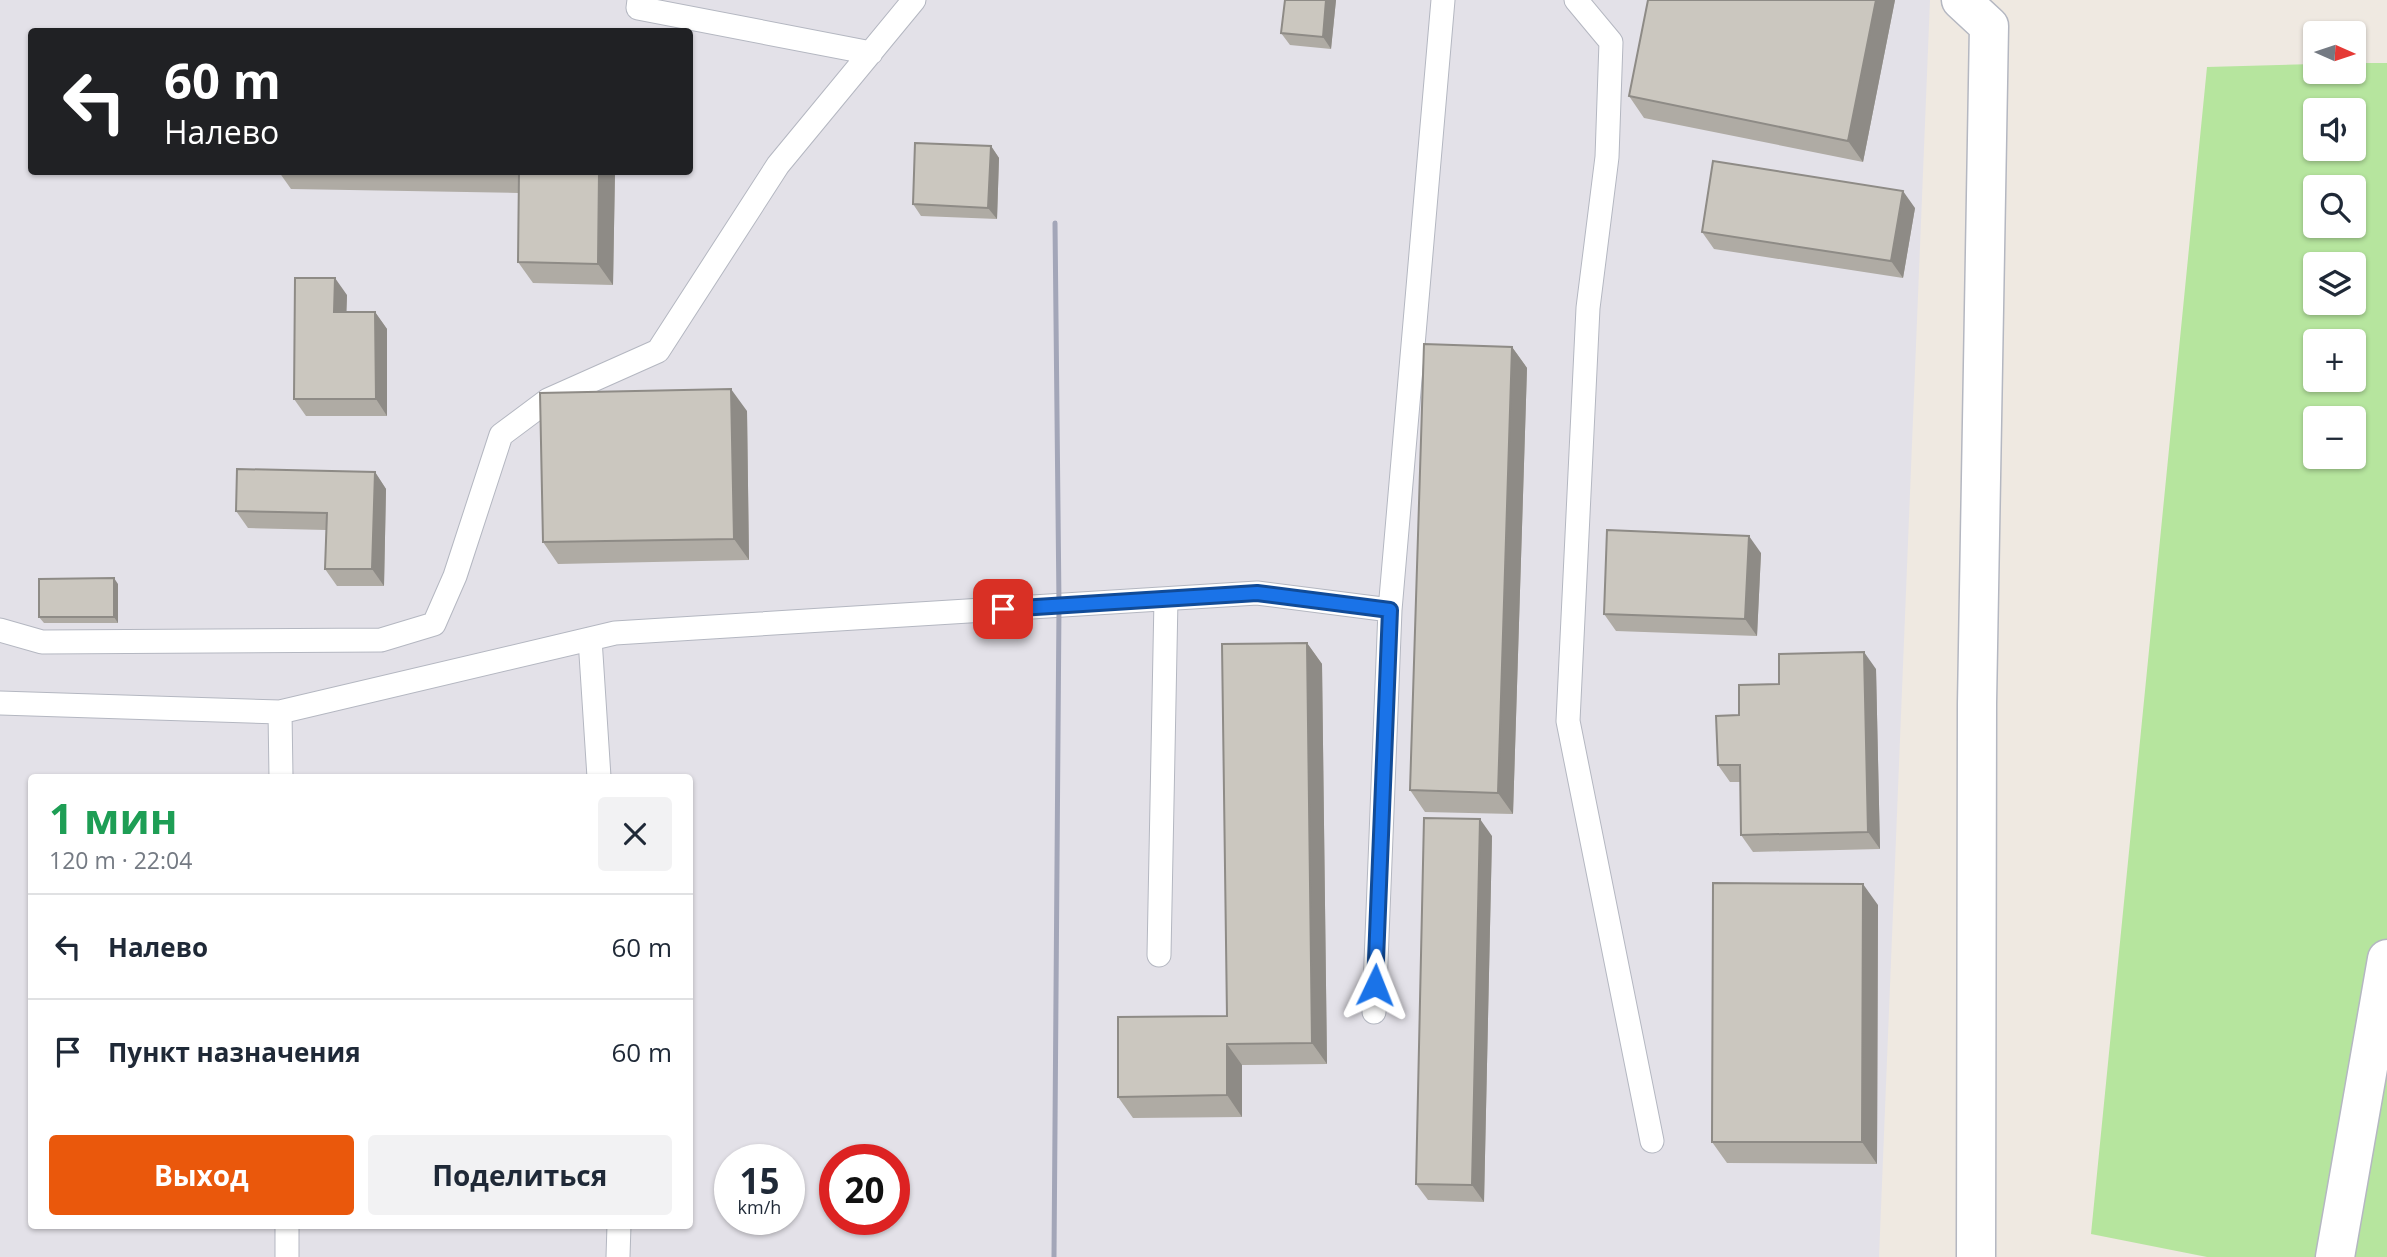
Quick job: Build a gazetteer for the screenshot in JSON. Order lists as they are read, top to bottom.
{
  "north": "right",
  "page": {
    "map_buttons": ["+", "−"],
    "turn": ["60 m", "Налево"],
    "heading": ["1 мин", "120 m · 22:04"],
    "list": [
      {
        "name": "Налево",
        "value": "60 m"
      },
      {
        "name": "Пункт назначения",
        "value": "60 m"
      }
    ],
    "buttons": ["Выход", "Поделиться"],
    "speed": "15 km/h",
    "limit": "20"
  }
}
